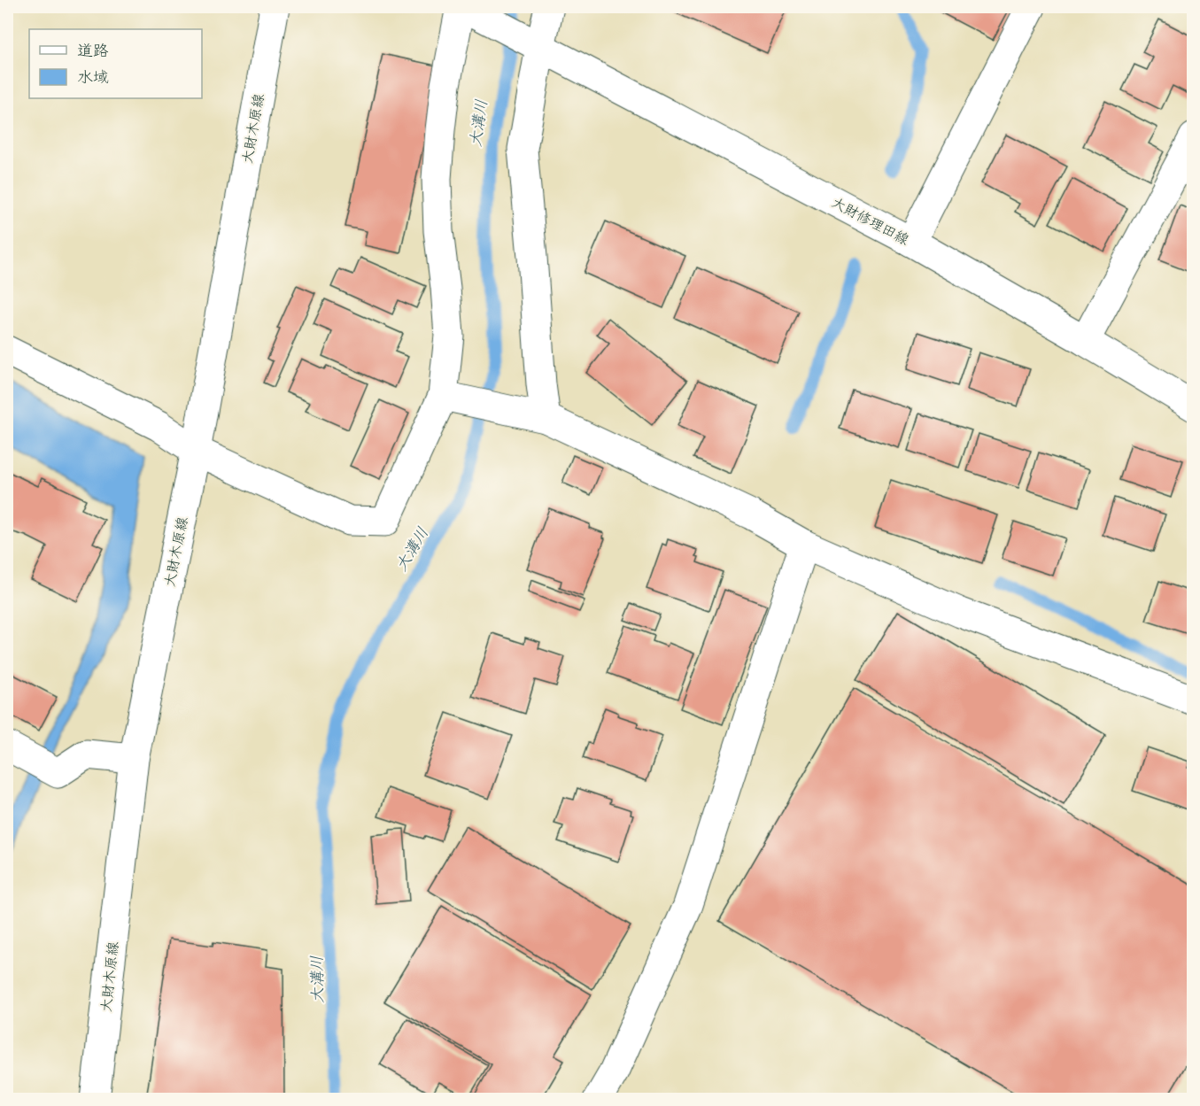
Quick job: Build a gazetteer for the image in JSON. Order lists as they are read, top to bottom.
{
  "streets": {
    "street": ["大財木原線", "大財修理田線"]
  },
  "water": ["大溝川"],
  "legend": ["道路", "水域"]
}
